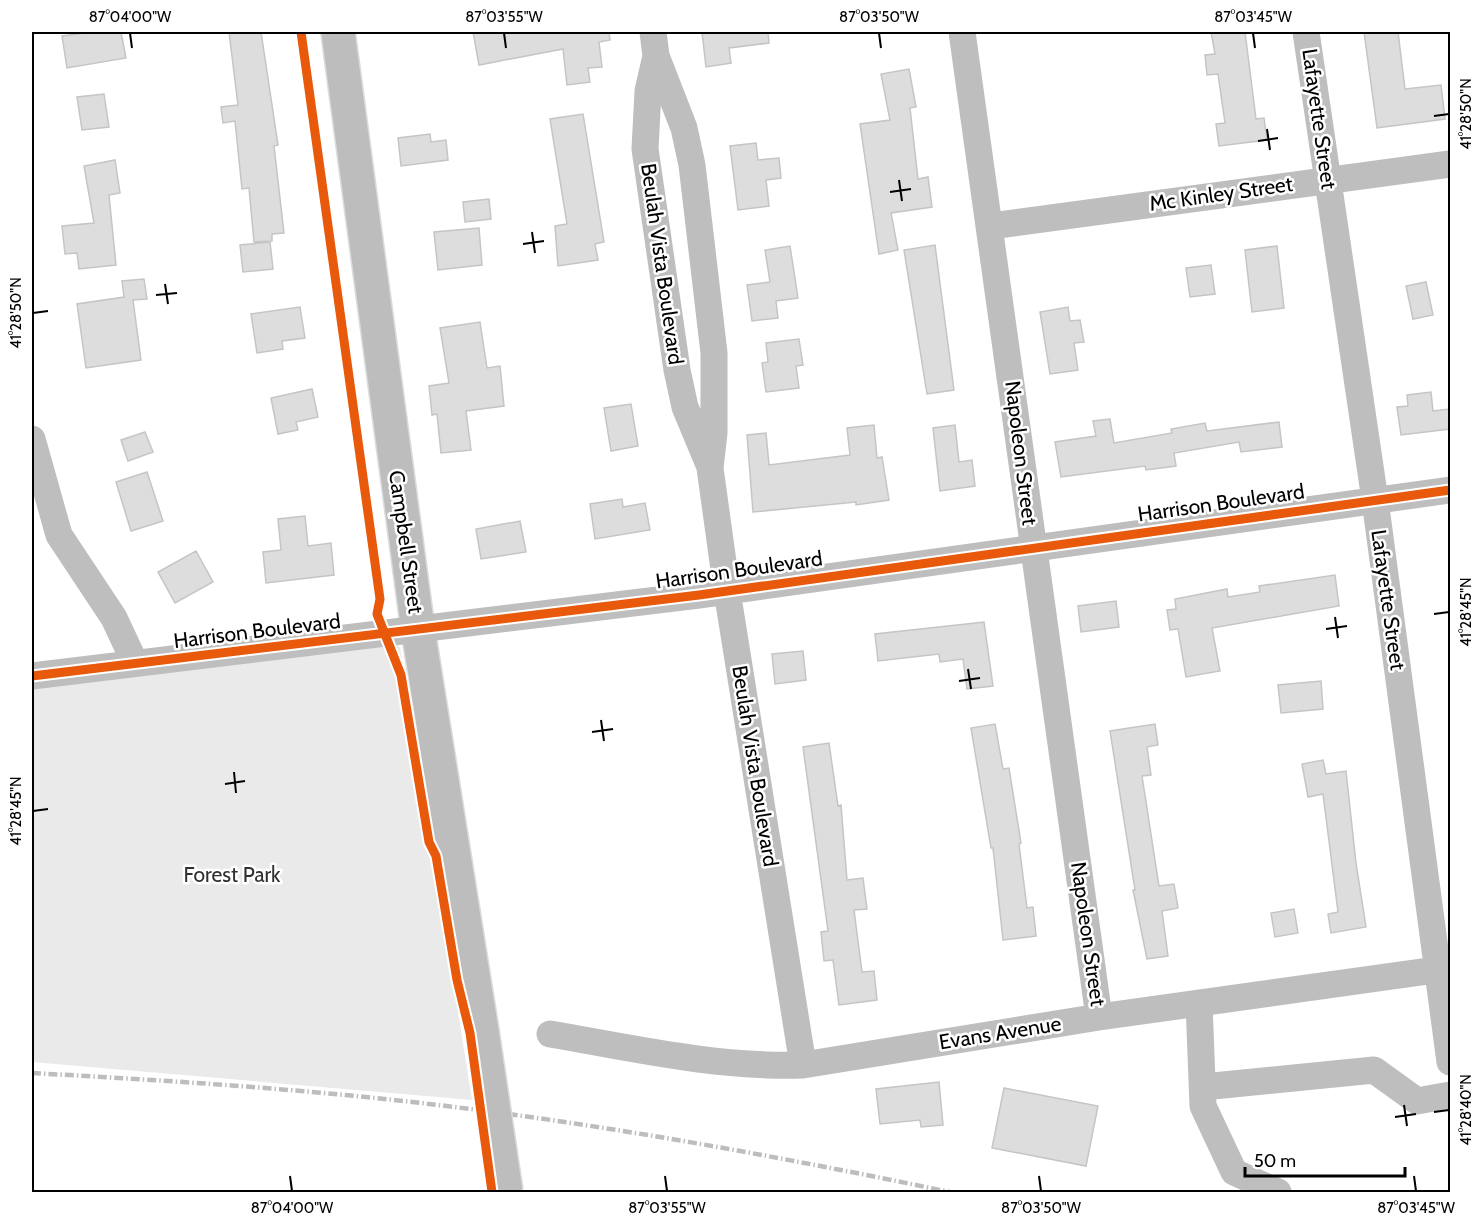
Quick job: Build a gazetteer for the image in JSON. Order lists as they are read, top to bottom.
{
  "streets": {
    "main road": ["Campbell Street"],
    "street": [
      "Lafayette Street",
      "Mc Kinley Street",
      "Beulah Vista Boulevard",
      "Napoleon Street",
      "Harrison Boulevard",
      "Evans Avenue"
    ]
  },
  "crossings": [
    ["Lafayette Street", "Mc Kinley Street"],
    ["Lafayette Street", "Harrison Boulevard"],
    ["Lafayette Street", "Evans Avenue"],
    ["Mc Kinley Street", "Napoleon Street"],
    ["Beulah Vista Boulevard", "Harrison Boulevard"],
    ["Beulah Vista Boulevard", "Evans Avenue"],
    ["Napoleon Street", "Harrison Boulevard"],
    ["Napoleon Street", "Evans Avenue"],
    ["Harrison Boulevard", "Campbell Street"]
  ],
  "parks": ["Forest Park"],
  "scale_bar": "50 m",
  "coordinates": [
    "87°04'00\"W",
    "87°03'55\"W",
    "87°03'50\"W",
    "87°03'45\"W",
    "41°28'50\"N",
    "41°28'45\"N",
    "41°28'40\"N"
  ]
}
